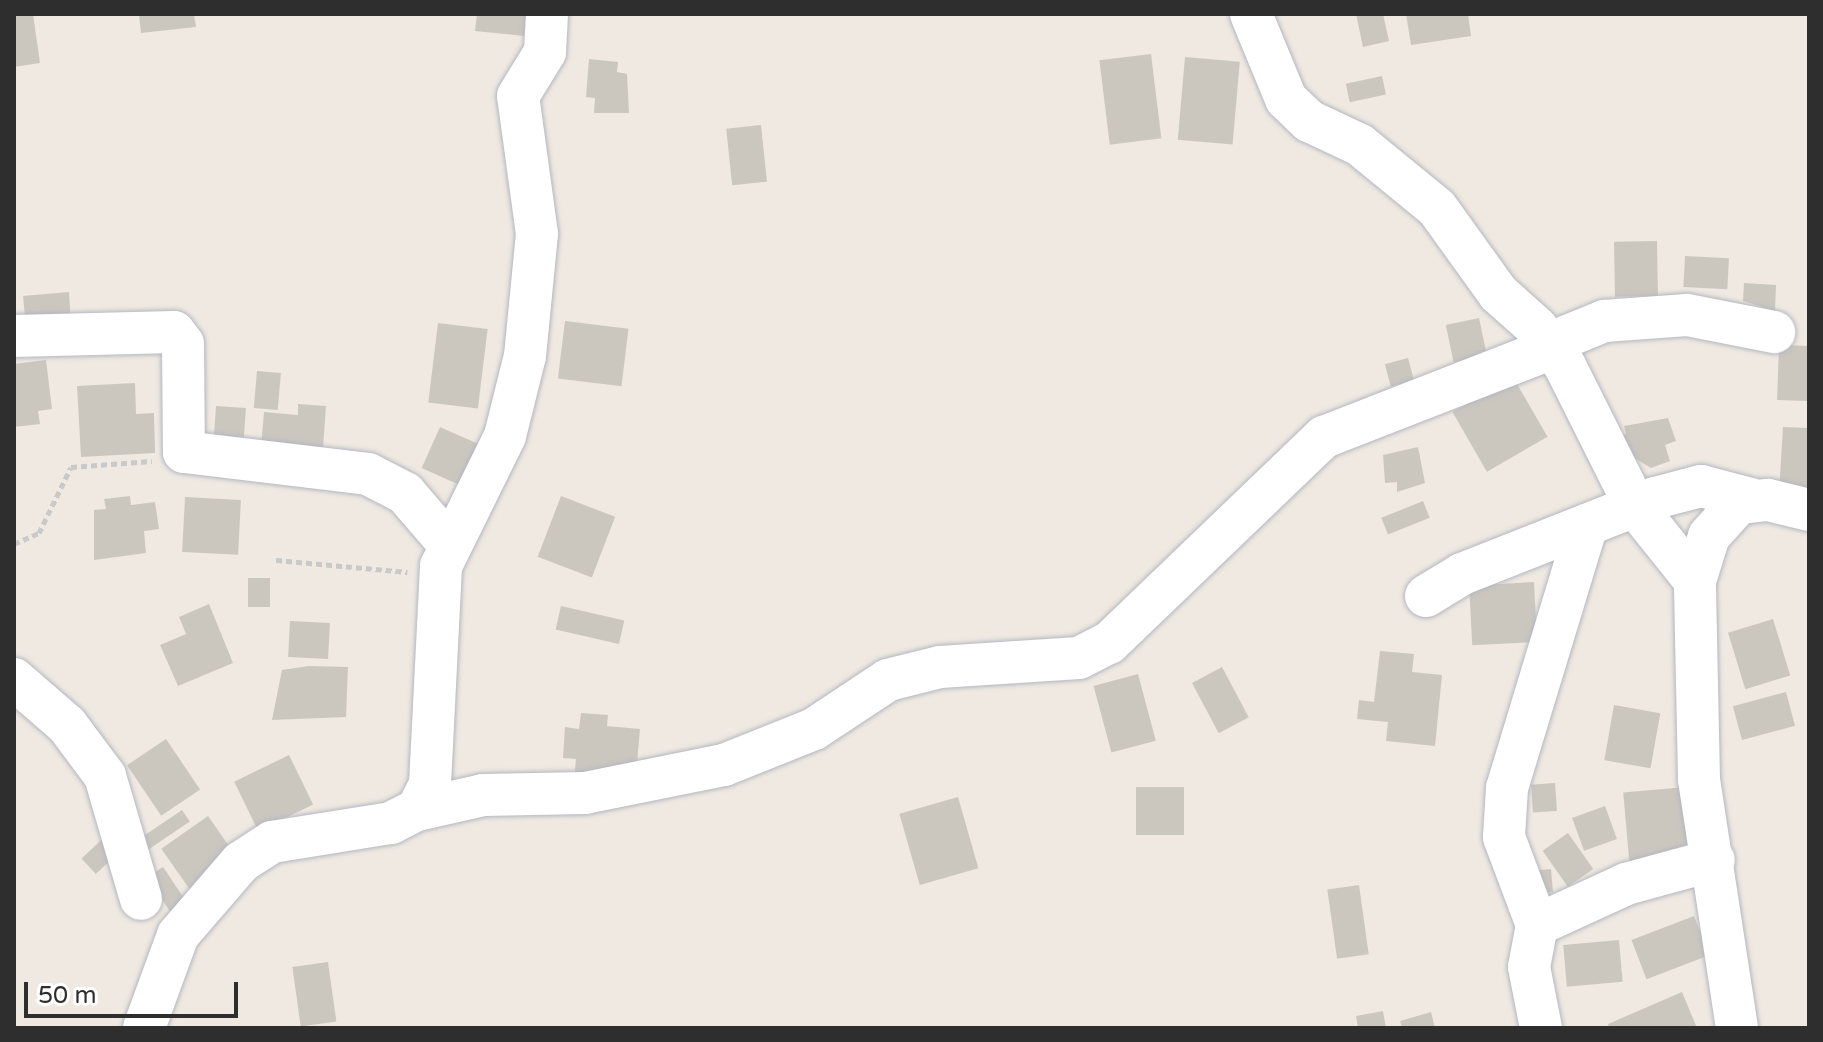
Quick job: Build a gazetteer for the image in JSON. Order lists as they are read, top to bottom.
{
  "scale_bar": "50 m"
}
